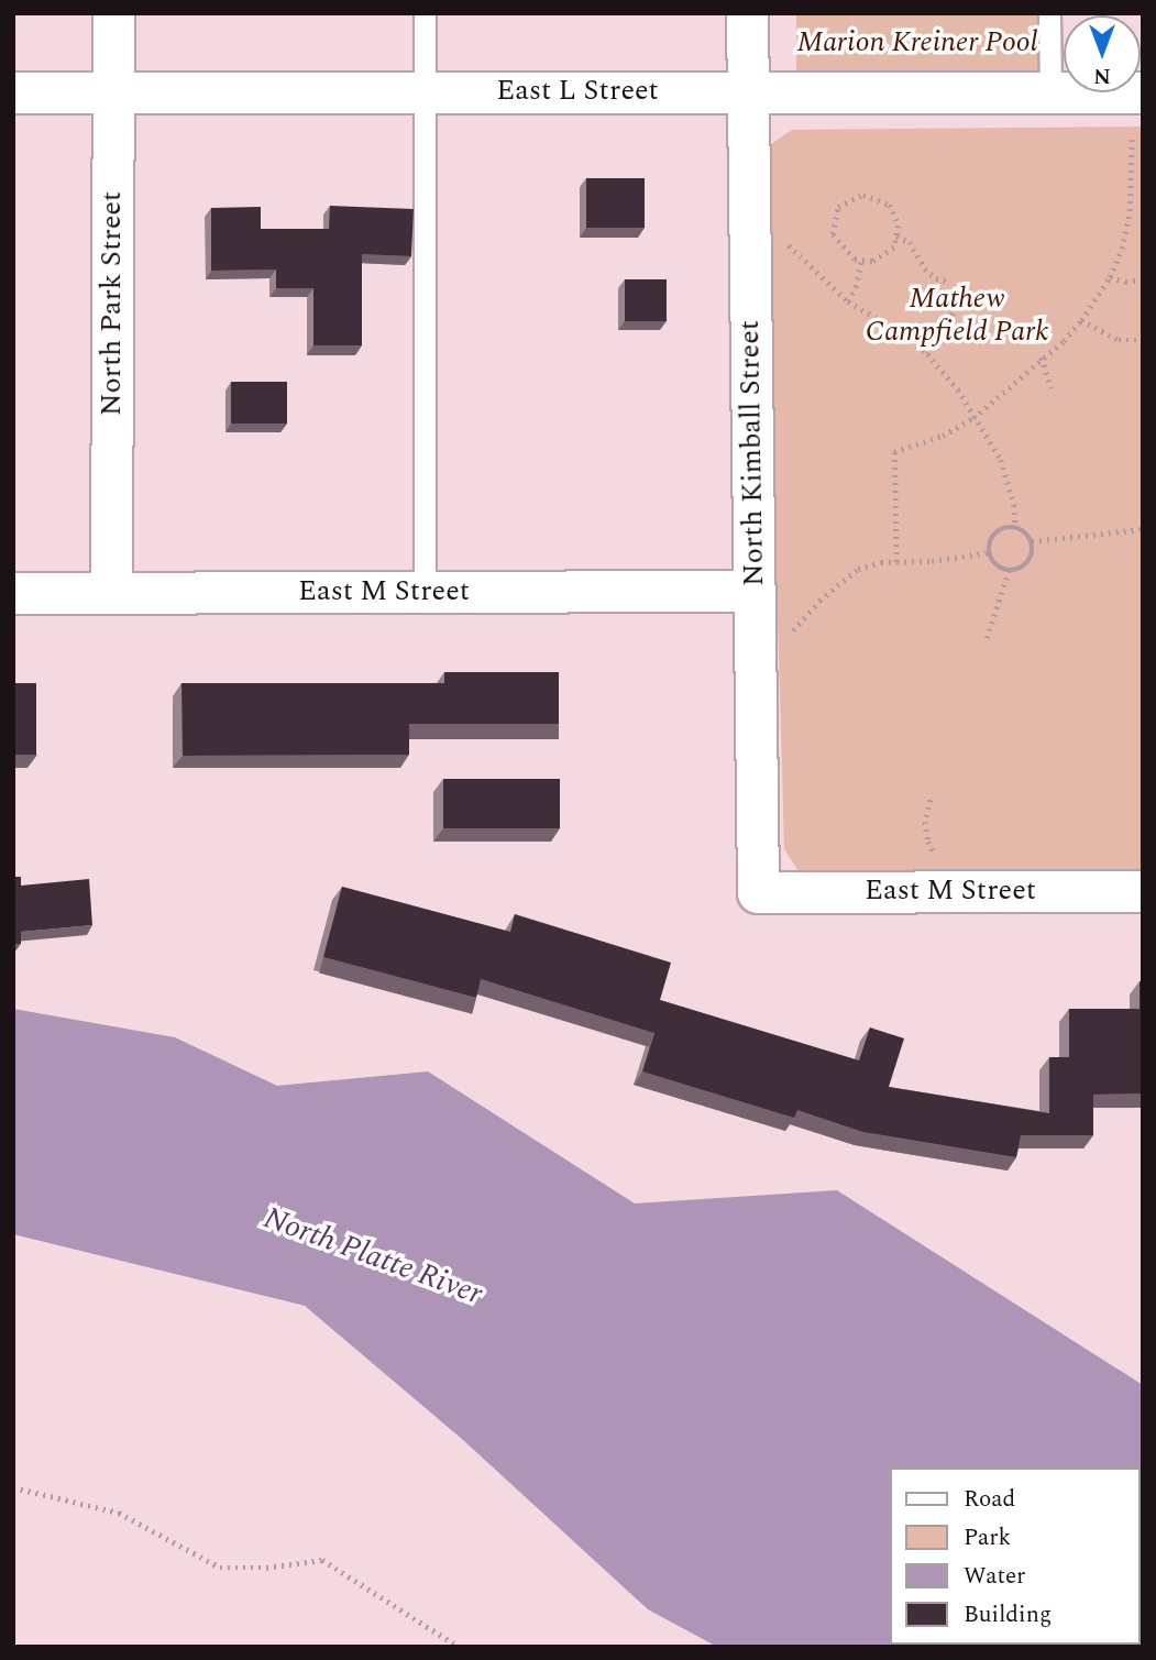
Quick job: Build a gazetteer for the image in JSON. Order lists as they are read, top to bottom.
{
  "streets": {
    "street": [
      "East L Street",
      "North Park Street",
      "North Kimball Street",
      "East M Street"
    ]
  },
  "crossings": [
    ["East L Street", "North Park Street"],
    ["East L Street", "North Kimball Street"],
    ["North Park Street", "East M Street"],
    ["North Kimball Street", "East M Street"]
  ],
  "water": ["North Platte River"],
  "parks": ["Marion Kreiner Pool", "Mathew Campfield Park"],
  "legend": [
    "Road",
    "Park",
    "Water",
    "Building"
  ],
  "north": "bottom"
}
